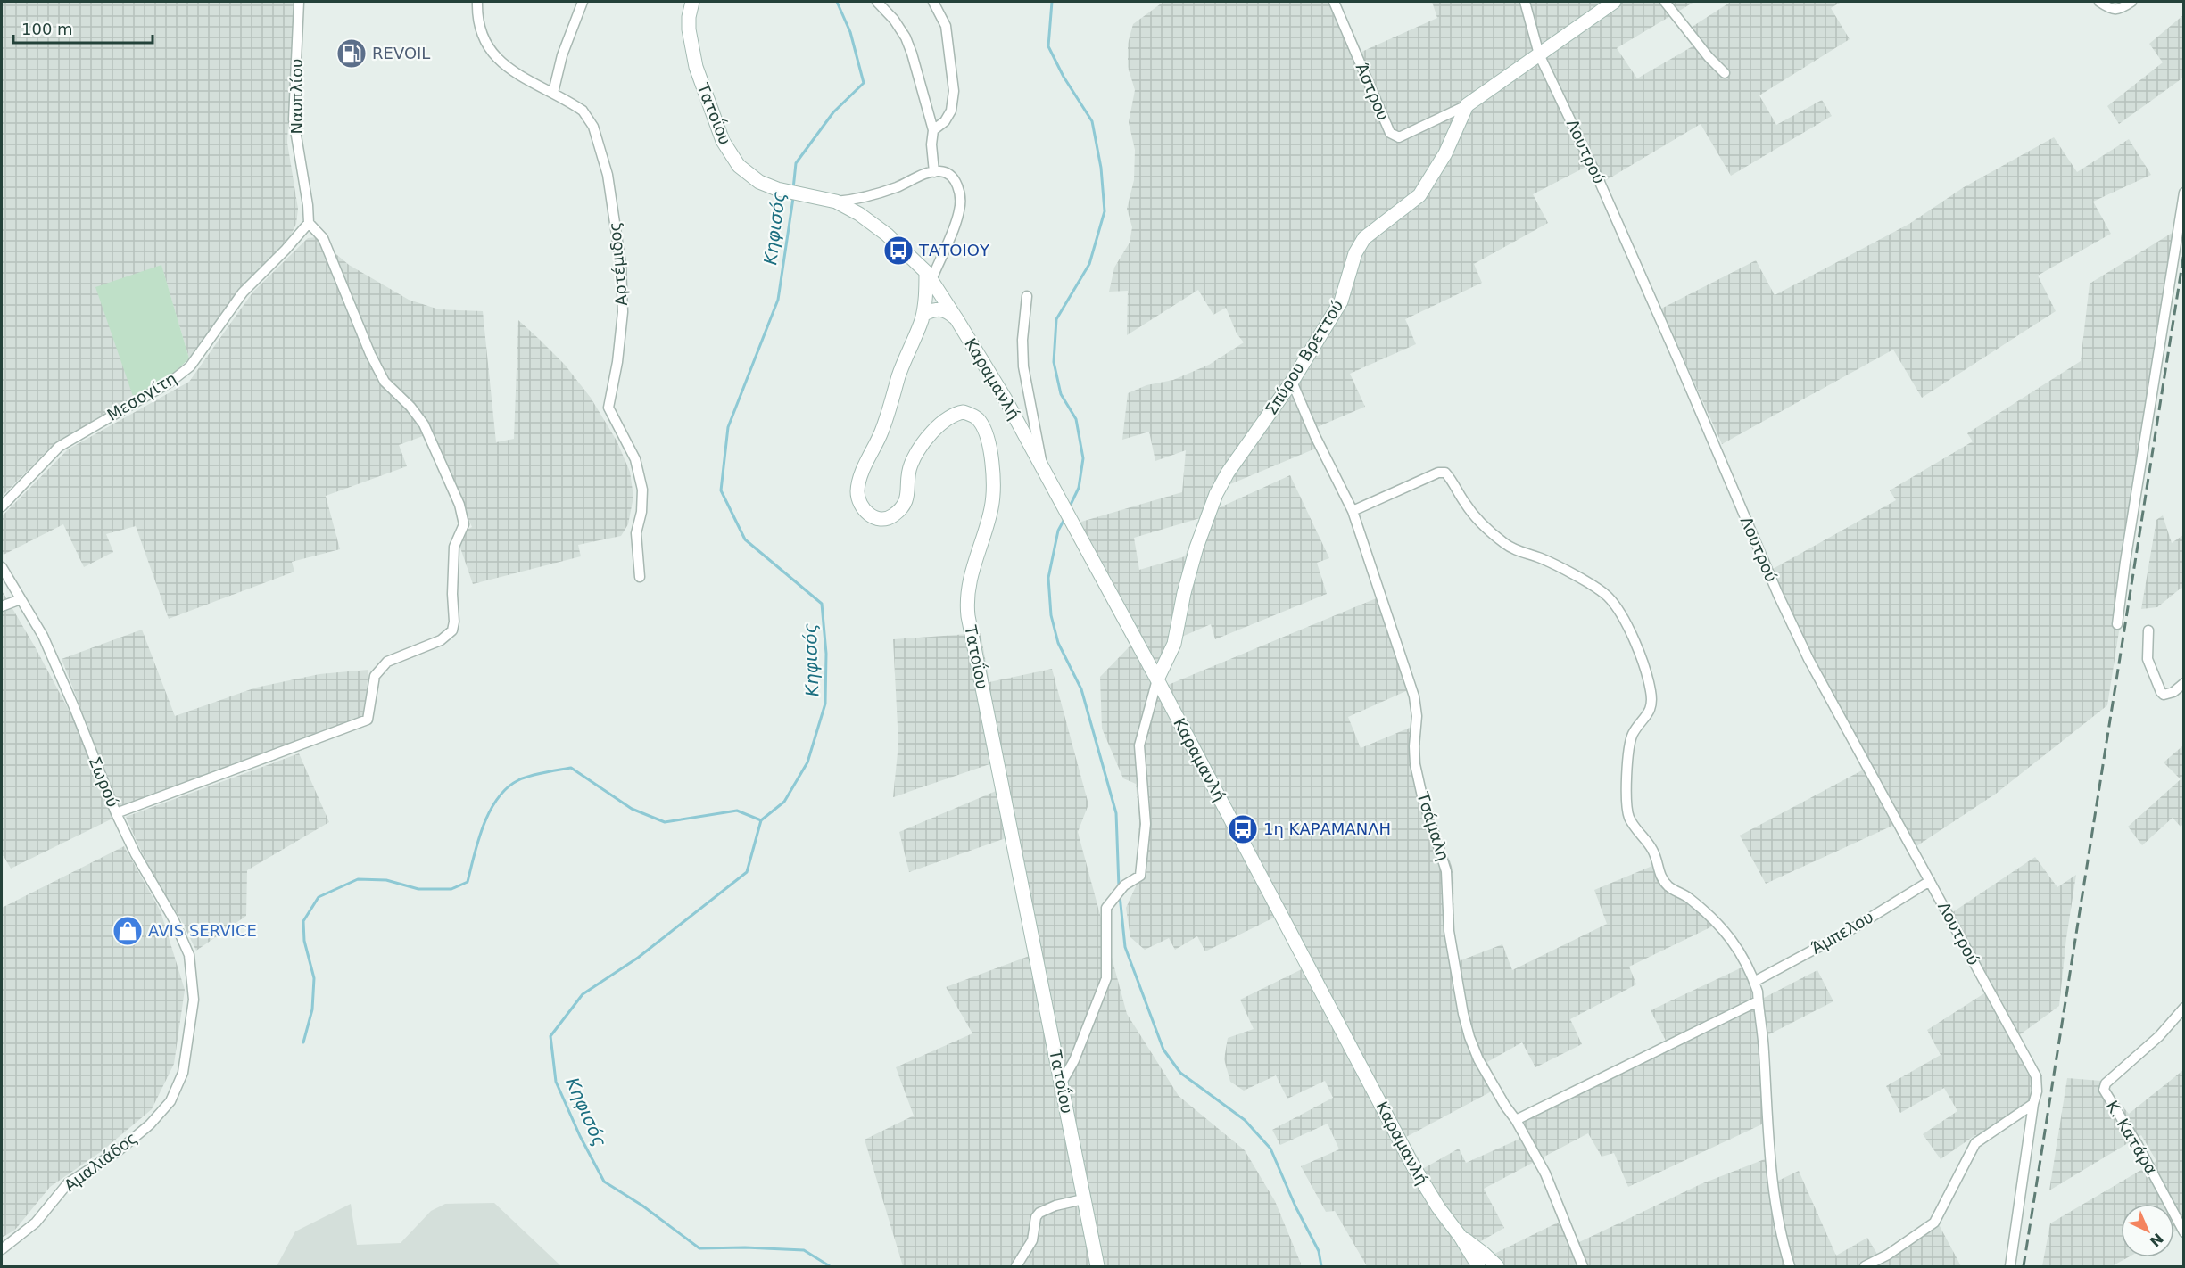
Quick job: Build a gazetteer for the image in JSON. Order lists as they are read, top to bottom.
{
  "streets": {
    "street": [
      "Άστρου",
      "Ναυπλίου",
      "Τατοΐου",
      "Λουτρού",
      "Αρτέμιδος",
      "Σπύρου Βρεττού",
      "Καραμανλή",
      "Μεσογίτη",
      "Σωρού",
      "Τσάμαλη",
      "Άμπελου",
      "Κ. Κατάρα",
      "Αμαλιάδος"
    ]
  },
  "crossings": [
    ["Άστρου", "Σπύρου Βρεττού"],
    ["Ναυπλίου", "Μεσογίτη"],
    ["Τατοΐου", "Καραμανλή"],
    ["Λουτρού", "Άμπελου"],
    ["Σπύρου Βρεττού", "Καραμανλή"],
    ["Σπύρου Βρεττού", "Τσάμαλη"],
    ["Σωρού", "Αμαλιάδος"]
  ],
  "water": ["Κηφισός"],
  "places": {
    "fuel station": ["REVOIL"],
    "bus stop": ["ΤΑΤΟΙΟΥ", "1η ΚΑΡΑΜΑΝΛΗ"],
    "shop": ["AVIS SERVICE"]
  },
  "scale_bar": "100 m",
  "north": "bottom right"
}
